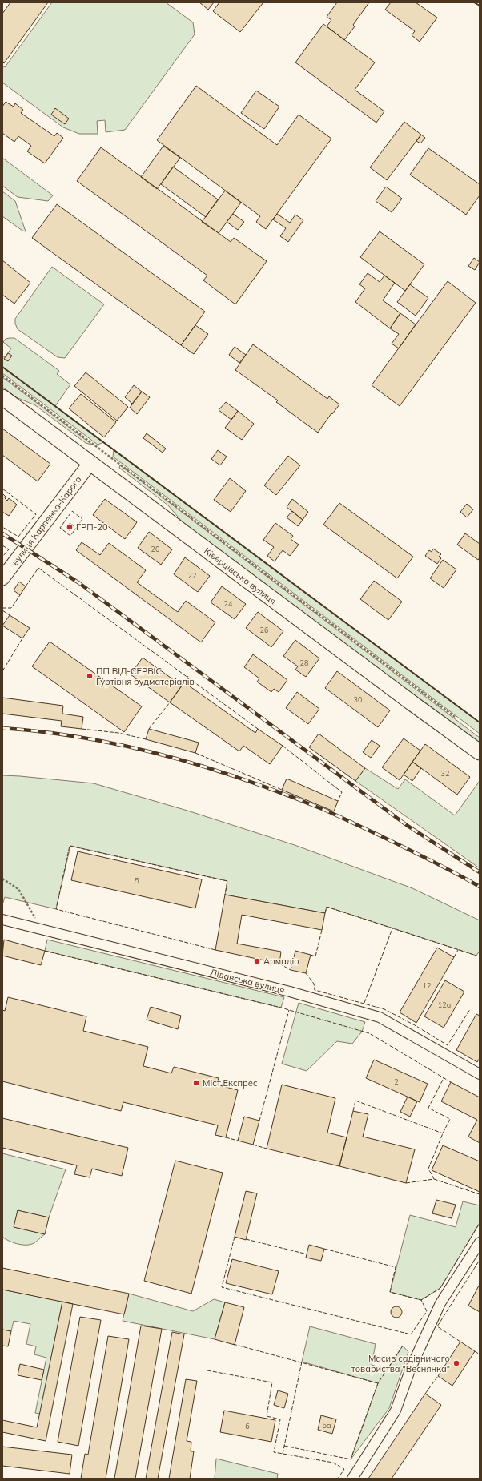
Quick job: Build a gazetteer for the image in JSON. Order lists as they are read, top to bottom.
{
  "streets": {
    "main road": ["вулиця Карпенка-Карого", "Ківерцівська вулиця"],
    "street": ["Лідавська вулиця"]
  },
  "crossings": [
    ["вулиця Карпенка-Карого", "Ківерцівська вулиця"]
  ],
  "places": [
    "ГРП-20",
    "ПП ВІД-СЕРВІС Гуртівня будматеріалів",
    "Армадіо",
    "Міст Експрес",
    "Масив садівничого товариства \"Веснянка\""
  ],
  "house_numbers": [
    "20",
    "22",
    "24",
    "26",
    "28",
    "30",
    "32",
    "5",
    "12",
    "12а",
    "2",
    "6а",
    "6"
  ]
}
